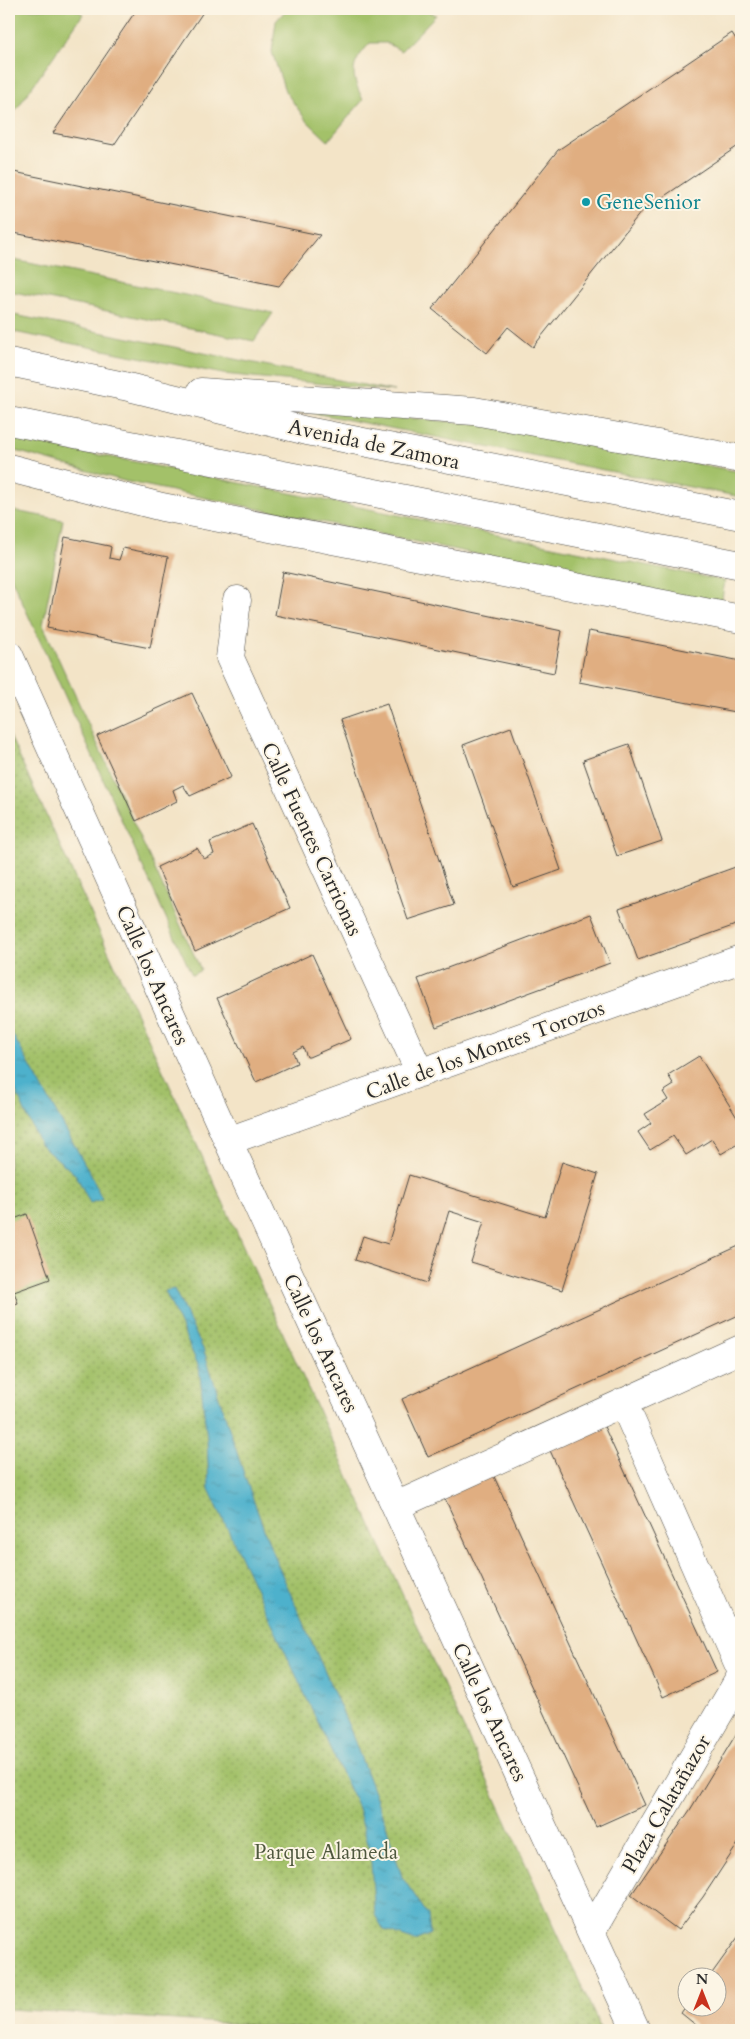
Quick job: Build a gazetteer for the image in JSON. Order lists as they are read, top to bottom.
{
  "streets": {
    "main road": [
      "Avenida de Zamora",
      "Calle Fuentes Carrionas",
      "Calle los Ancares",
      "Calle de los Montes Torozos",
      "Plaza Calatañazor"
    ]
  },
  "crossings": [
    ["Calle Fuentes Carrionas", "Calle de los Montes Torozos"],
    ["Calle los Ancares", "Calle de los Montes Torozos"],
    ["Calle los Ancares", "Plaza Calatañazor"]
  ],
  "parks": ["Parque Alameda"],
  "places": ["GeneSenior"],
  "north": "top"
}
